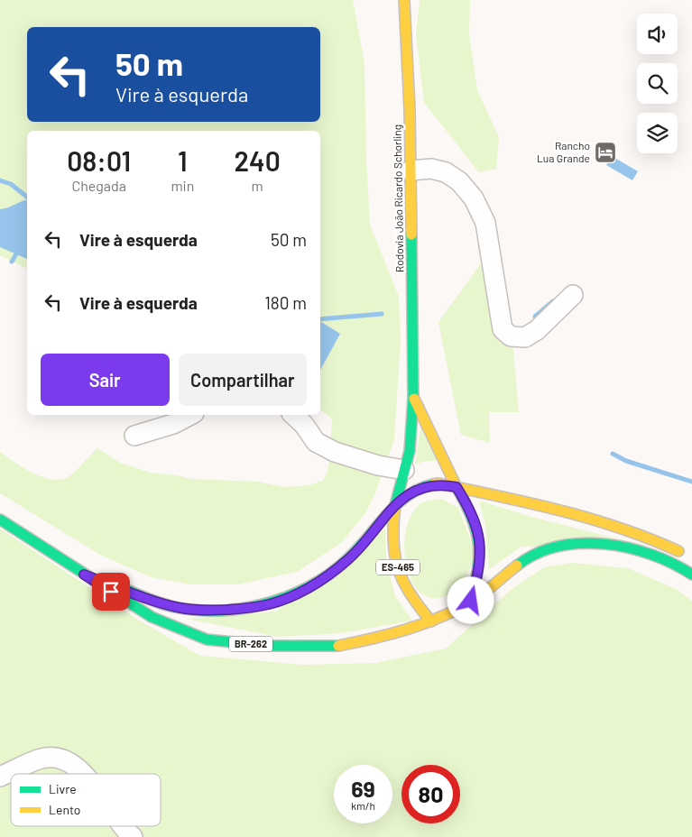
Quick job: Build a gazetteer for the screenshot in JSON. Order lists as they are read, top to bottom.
{
  "streets": {
    "main road": ["Rodovia João Ricardo Schorling", "ES-465", "BR-262"]
  },
  "crossings": [
    ["Rodovia João Ricardo Schorling", "ES-465"],
    ["Rodovia João Ricardo Schorling", "BR-262"],
    ["ES-465", "BR-262"]
  ],
  "places": {
    "hotel": ["Rancho Lua Grande"]
  },
  "legend": ["Livre", "Lento"],
  "page": {
    "turn": ["50 m", "Vire à esquerda"],
    "eta": [
      "08:01",
      "Chegada",
      "1",
      "min",
      "240",
      "m"
    ],
    "list": [
      {
        "name": "Vire à esquerda",
        "value": "50 m"
      },
      {
        "name": "Vire à esquerda",
        "value": "180 m"
      }
    ],
    "buttons": ["Sair", "Compartilhar"],
    "speed": "69 km/h",
    "limit": "80"
  }
}
